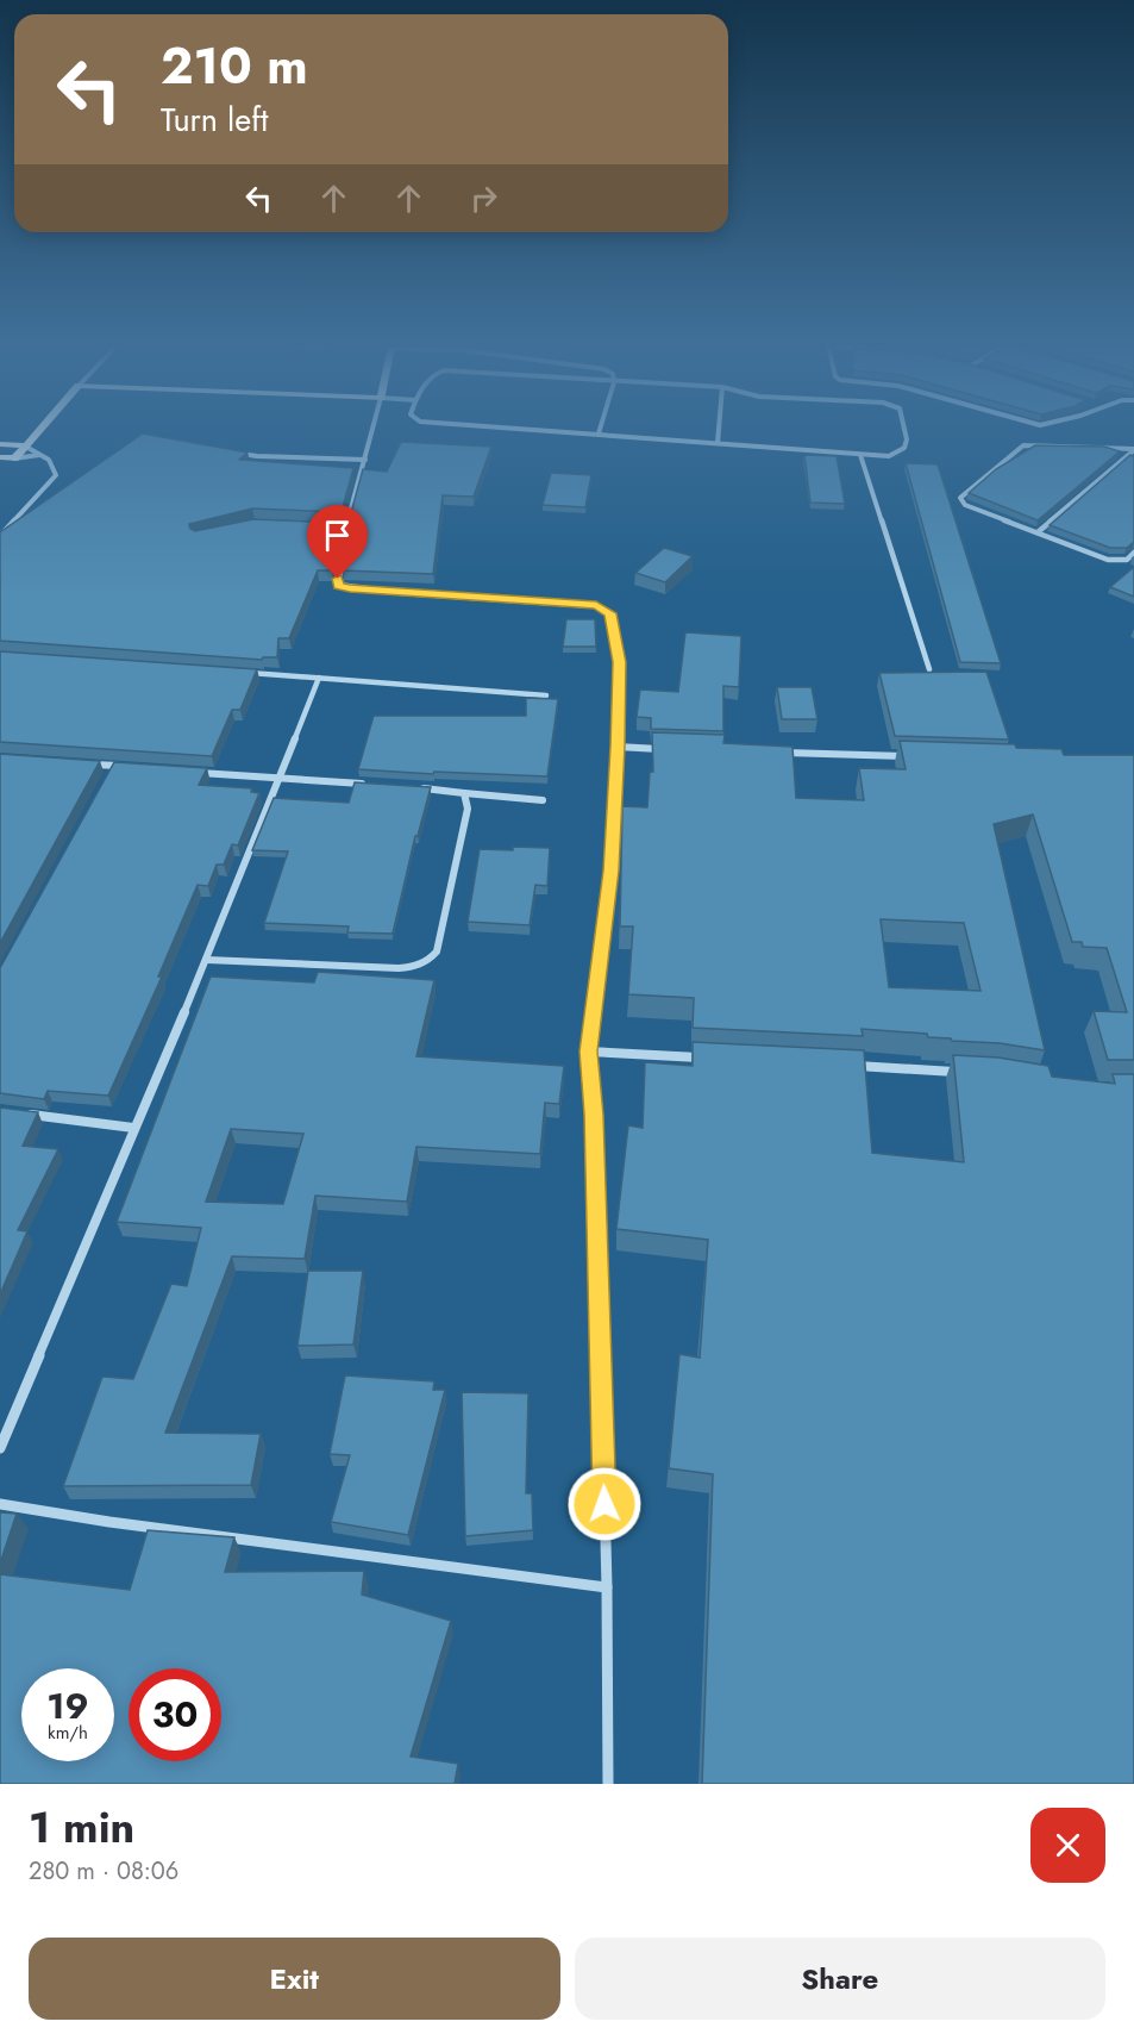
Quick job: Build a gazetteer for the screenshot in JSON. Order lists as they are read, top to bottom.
{
  "page": {
    "turn": ["210 m", "Turn left"],
    "speed": "19 km/h",
    "limit": "30",
    "heading": ["1 min", "280 m · 08:06"],
    "buttons": ["Exit", "Share"]
  }
}
